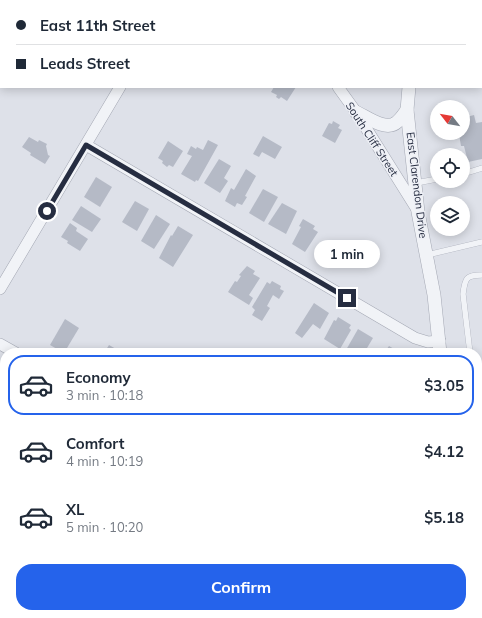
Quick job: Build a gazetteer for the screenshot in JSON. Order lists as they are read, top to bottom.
{
  "streets": {
    "street": ["South Cliff Street", "East Clarendon Drive"]
  },
  "crossings": [
    ["South Cliff Street", "East Clarendon Drive"]
  ],
  "north": "top left",
  "page": {
    "banner": ["East 11th Street", "Leads Street"],
    "bubble": "1 min",
    "list": [
      {
        "name": "Economy",
        "note": "3 min · 10:18",
        "value": "$3.05"
      },
      {
        "name": "Comfort",
        "note": "4 min · 10:19",
        "value": "$4.12"
      },
      {
        "name": "XL",
        "note": "5 min · 10:20",
        "value": "$5.18"
      }
    ],
    "buttons": "Confirm"
  }
}
